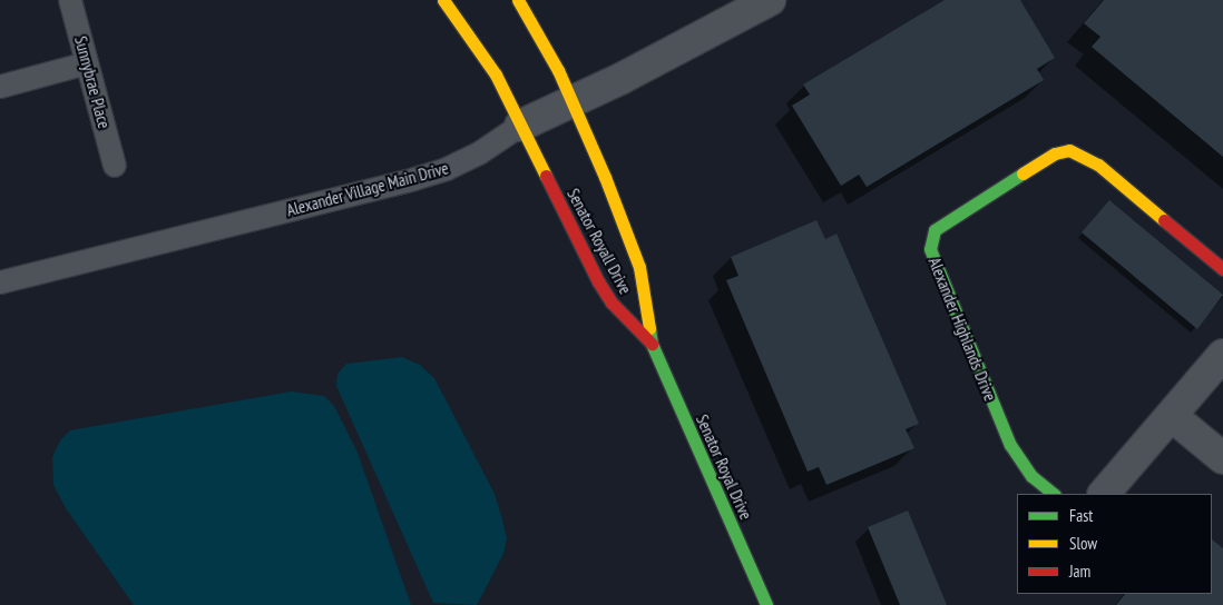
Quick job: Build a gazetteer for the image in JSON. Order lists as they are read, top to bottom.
{
  "streets": {
    "street": [
      "Alexander Village Main Drive",
      "Senator Royall Drive",
      "Alexander Highlands Drive",
      "Senator Royal Drive"
    ],
    "lane": ["Sunnybrae Place"]
  },
  "crossings": [
    ["Alexander Village Main Drive", "Senator Royall Drive"],
    ["Senator Royall Drive", "Senator Royal Drive"]
  ],
  "legend": ["Fast", "Slow", "Jam"]
}
